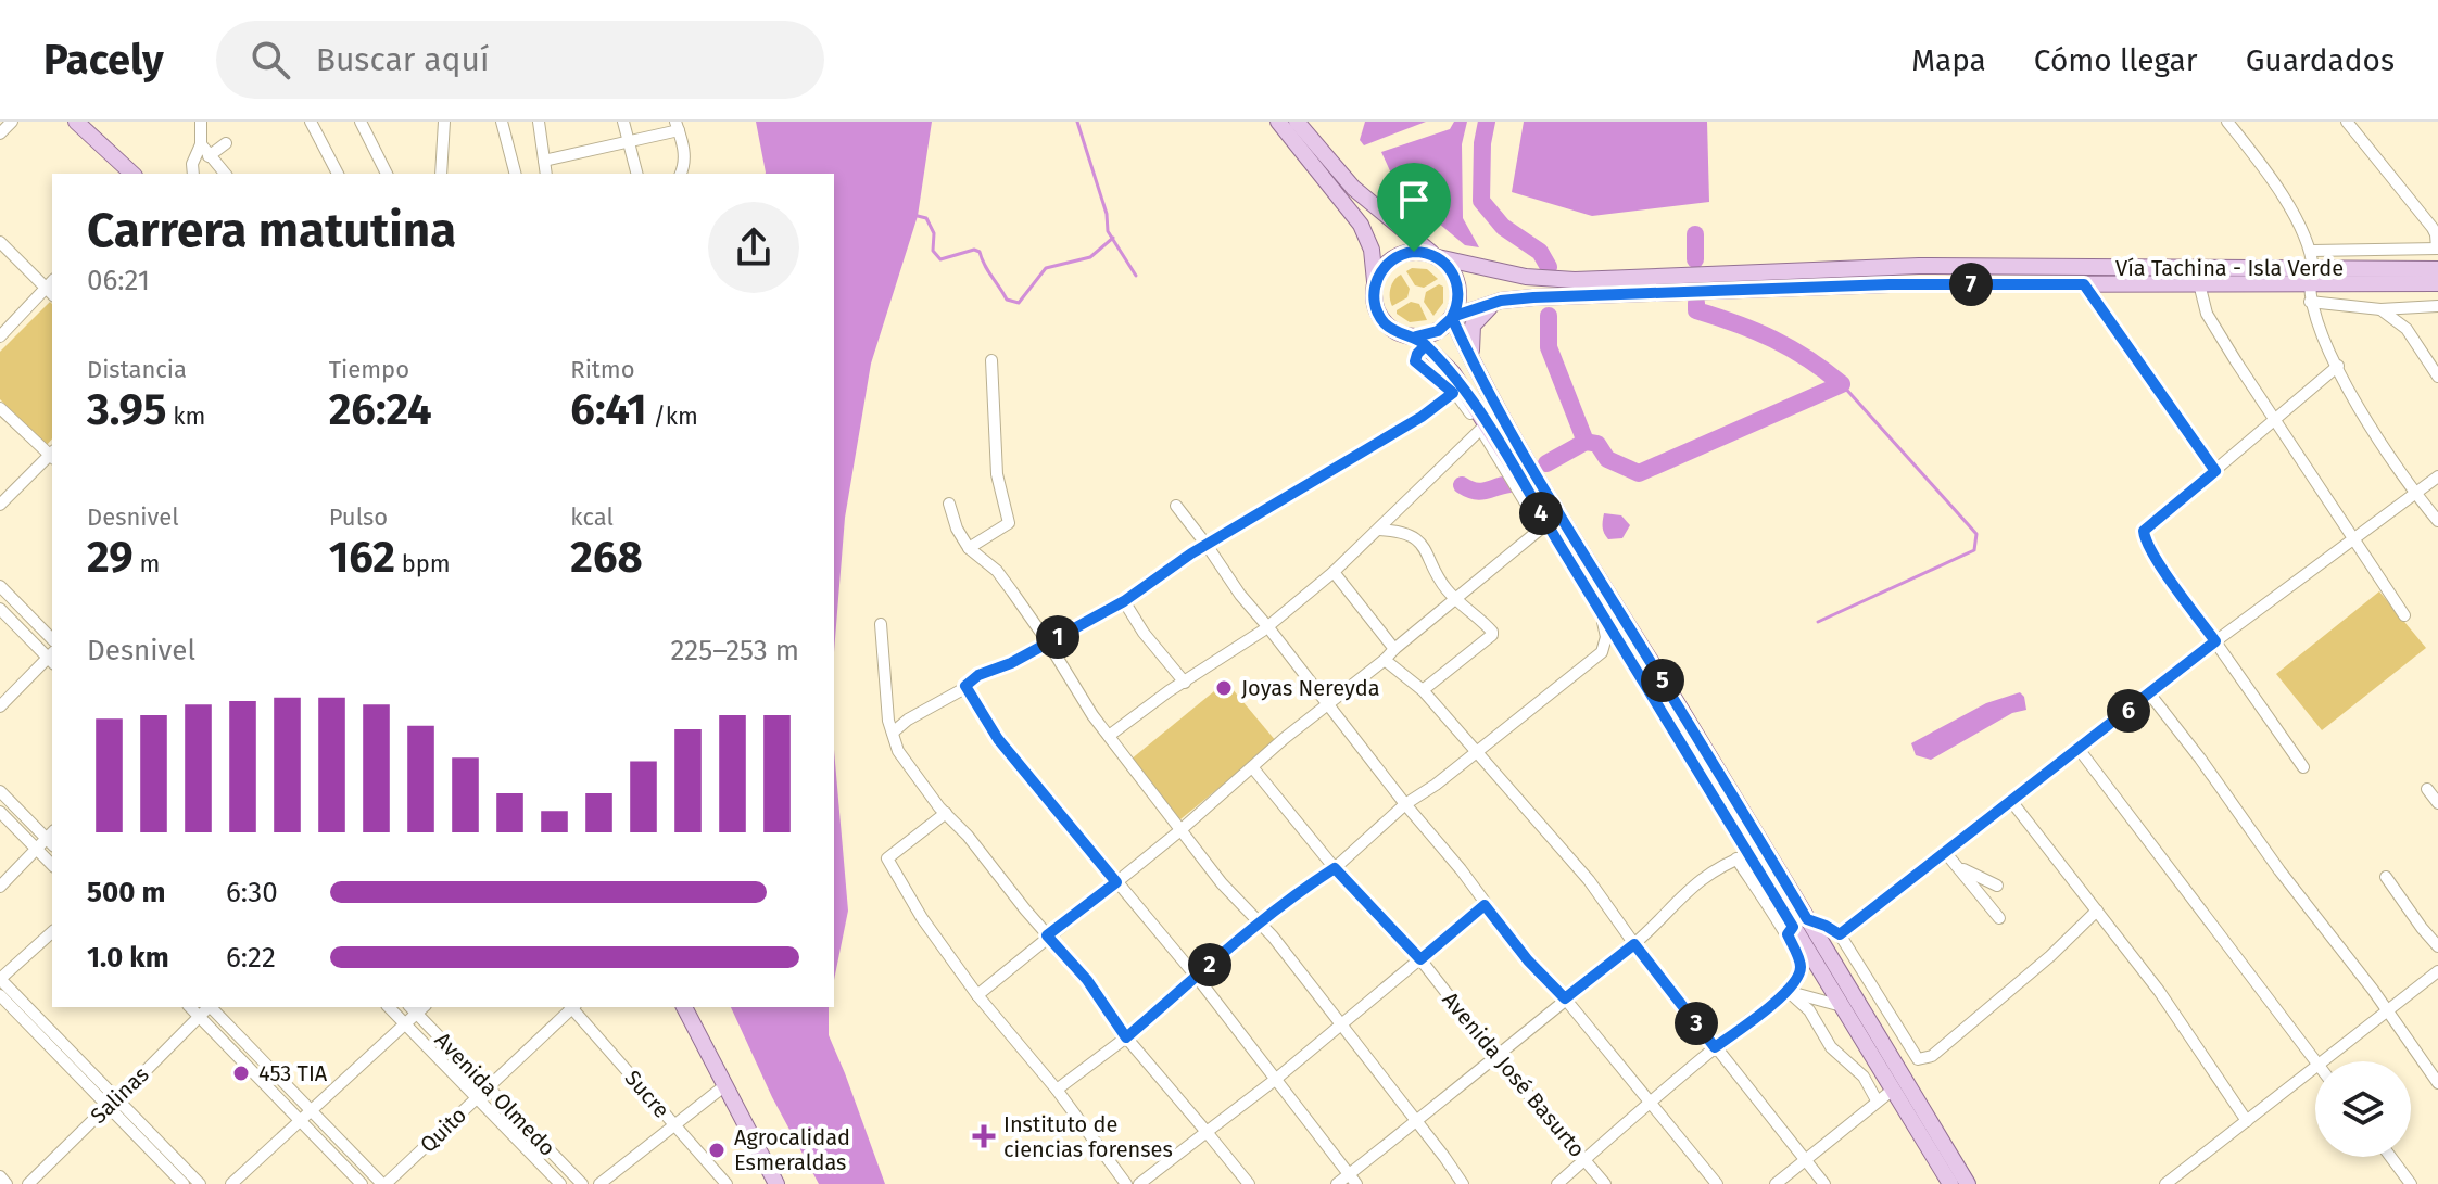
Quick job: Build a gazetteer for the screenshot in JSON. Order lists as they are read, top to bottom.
{
  "streets": {
    "main road": ["Vía Tachina - Isla Verde"],
    "street": [
      "Avenida José Basurto",
      "Avenida Olmedo",
      "Sucre",
      "Salinas",
      "Quito"
    ]
  },
  "crossings": [
    ["Avenida Olmedo", "Quito"]
  ],
  "places": {
    "other": ["Joyas Nereyda", "453 TIA", "Agrocalidad Esmeraldas"],
    "health": ["Instituto de ciencias forenses"]
  },
  "page": {
    "header": "Pacely",
    "search": "Buscar aquí",
    "nav": ["Mapa", "Cómo llegar", "Guardados"],
    "heading": ["Carrera matutina", "06:21"],
    "pins": [
      "7",
      "4",
      "1",
      "5",
      "6",
      "2",
      "3"
    ],
    "stats": [
      ["Distancia", "3.95 km"],
      ["Tiempo", "26:24"],
      ["Ritmo", "6:41 /km"],
      ["Desnivel", "29 m"],
      ["Pulso", "162 bpm"],
      ["kcal", "268"]
    ],
    "chart": ["Desnivel", "225–253 m"],
    "list": [
      {
        "name": "500 m",
        "note": "6:30"
      },
      {
        "name": "1.0 km",
        "note": "6:22"
      }
    ]
  }
}
